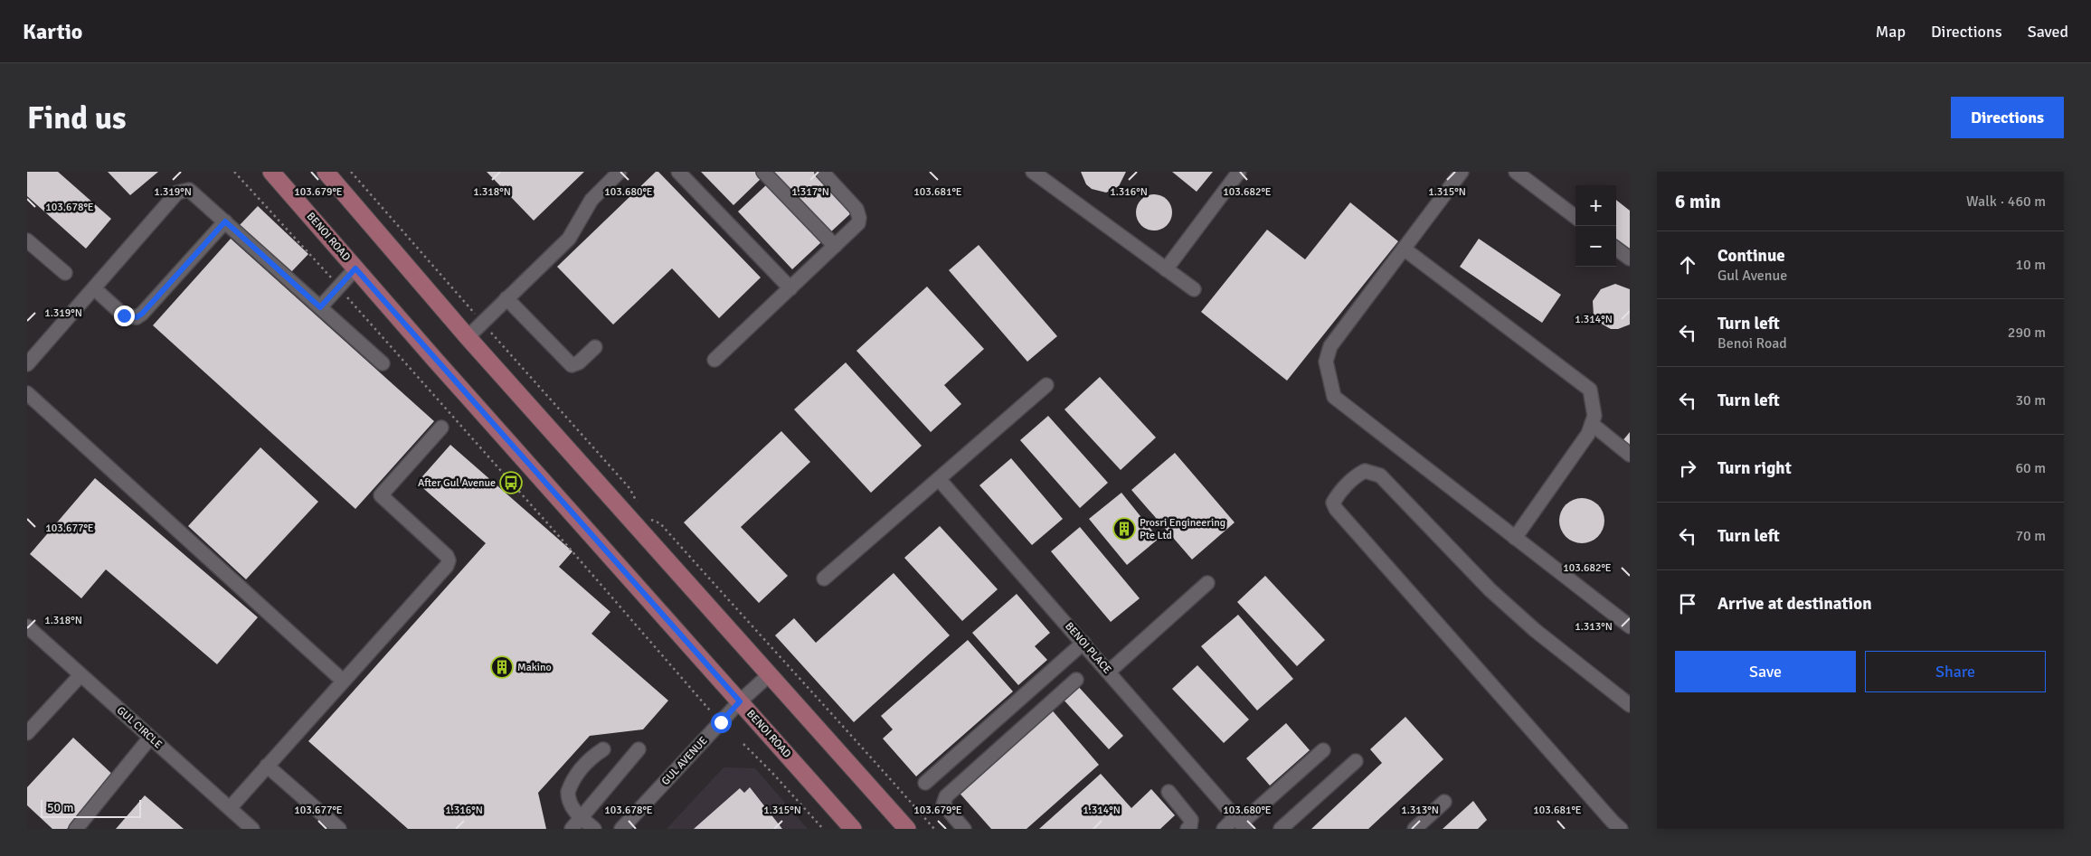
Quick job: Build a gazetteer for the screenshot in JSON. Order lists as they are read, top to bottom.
{
  "streets": {
    "main road": ["BENOI ROAD"],
    "street": ["BENOI PLACE", "GUL CIRCLE", "GUL AVENUE"]
  },
  "crossings": [
    ["BENOI ROAD", "GUL AVENUE"]
  ],
  "places": {
    "bus stop": ["After Gul Avenue"],
    "building": ["Prosri Engineering Pte Ltd", "Makino"]
  },
  "scale_bar": "50 m",
  "page": {
    "header": "Kartio",
    "nav": ["Map", "Directions", "Saved"],
    "buttons": [
      "Directions",
      ["Save", "Share"]
    ],
    "title": "Find us",
    "heading": ["6 min", "Walk · 460 m"],
    "map_buttons": ["+", "−"],
    "list": [
      ["Continue", "Gul Avenue", "10 m"],
      ["Turn left", "Benoi Road", "290 m"],
      ["Turn left", "30 m"],
      ["Turn right", "60 m"],
      ["Turn left", "70 m"],
      "Arrive at destination"
    ],
    "scale": "50 m"
  },
  "coordinates": [
    "1.319°N",
    "1.318°N",
    "1.317°N",
    "1.316°N",
    "1.315°N",
    "103.680°E",
    "103.682°E",
    "103.679°E",
    "103.681°E",
    "103.678°E",
    "1.314°N",
    "103.677°E",
    "1.313°N"
  ]
}
